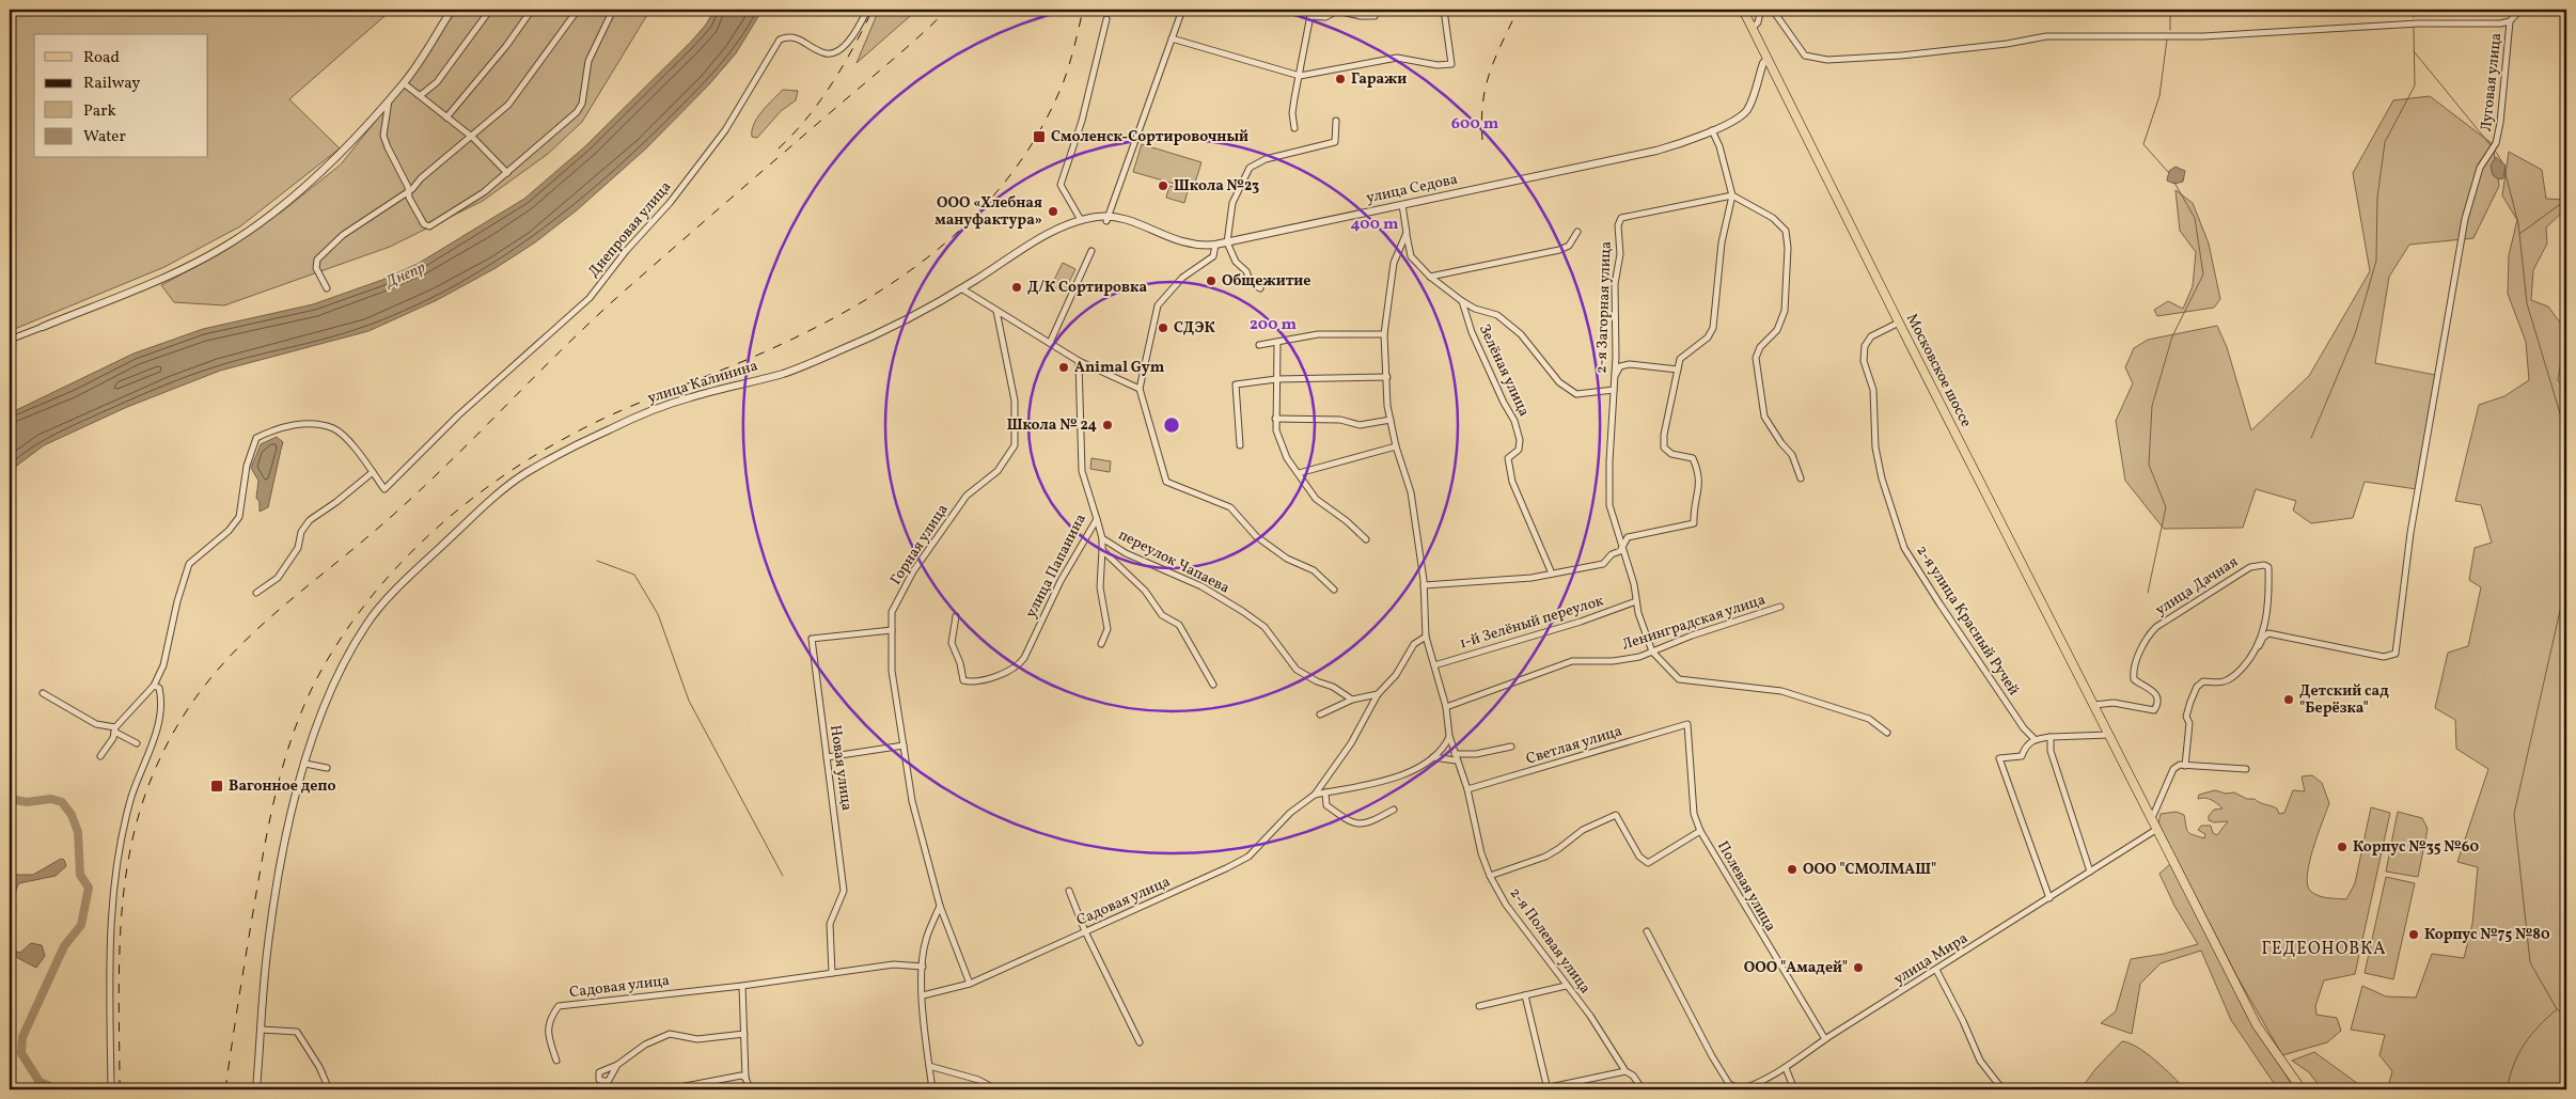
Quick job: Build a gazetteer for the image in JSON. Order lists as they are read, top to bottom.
{
  "streets": {
    "main road": ["Московское шоссе"],
    "street": [
      "Луговая улица",
      "улица Седова",
      "Днепровая улица",
      "2-я Загорная улица",
      "Зелёная улица",
      "улица Калинина",
      "Горная улица",
      "переулок Чапаева",
      "улица Папанина",
      "улица Дачная",
      "2-я улица Красный Ручей",
      "1-й Зелёный переулок",
      "Ленинградская улица",
      "Светлая улица",
      "Новая улица",
      "Полевая улица",
      "Садовая улица",
      "2-я Полевая улица",
      "улица Мира"
    ]
  },
  "crossings": [
    ["Луговая улица", "улица Дачная"],
    ["улица Седова", "Московское шоссе"],
    ["улица Седова", "улица Калинина"],
    ["2-я Загорная улица", "Зелёная улица"],
    ["2-я Загорная улица", "1-й Зелёный переулок"],
    ["2-я Загорная улица", "Ленинградская улица"],
    ["Московское шоссе", "улица Дачная"],
    ["Московское шоссе", "2-я улица Красный Ручей"],
    ["Московское шоссе", "улица Мира"],
    ["Горная улица", "Новая улица"],
    ["Горная улица", "Садовая улица"],
    ["переулок Чапаева", "улица Папанина"],
    ["1-й Зелёный переулок", "2-я Полевая улица"],
    ["Ленинградская улица", "2-я Полевая улица"],
    ["Светлая улица", "Полевая улица"],
    ["Светлая улица", "2-я Полевая улица"],
    ["Новая улица", "Садовая улица"],
    ["Полевая улица", "2-я Полевая улица"],
    ["Полевая улица", "улица Мира"],
    ["Садовая улица", "2-я Полевая улица"]
  ],
  "districts": ["ГЕДЕОНОВКА"],
  "water": ["Днепр"],
  "places": {
    "other": [
      "Гаражи",
      "Школа №23",
      "ООО «Хлебная мануфактура»",
      "Общежитие",
      "Д/К Сортировка",
      "СДЭК",
      "Animal Gym",
      "Школа № 24",
      "Детский сад \"Берёзка\"",
      "Корпус №35 №60",
      "ООО \"СМОЛМАШ\"",
      "Корпус №75 №80",
      "ООО \"Амадей\""
    ],
    "transit": ["Смоленск-Сортировочный", "Вагонное депо"]
  },
  "legend": [
    "Road",
    "Railway",
    "Park",
    "Water"
  ],
  "rings": ["600 m", "400 m", "200 m"]
}
